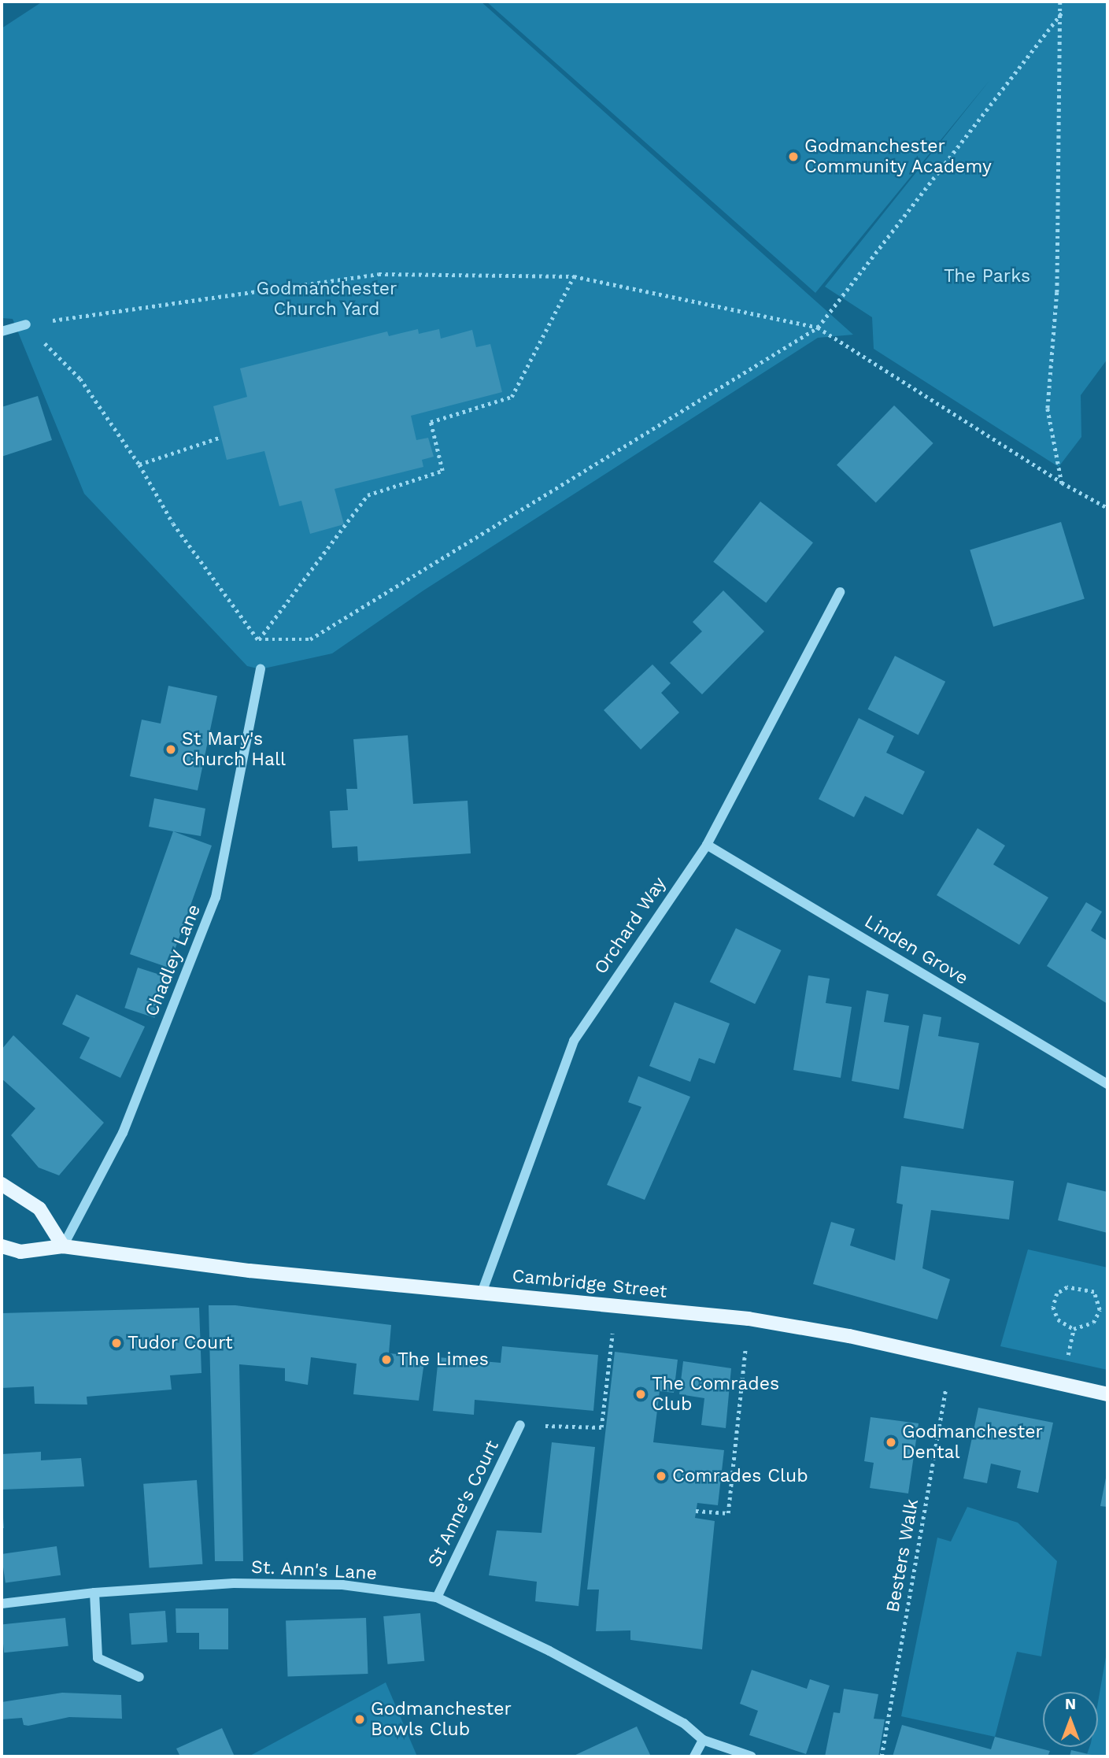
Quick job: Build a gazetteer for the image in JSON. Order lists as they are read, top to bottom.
{
  "streets": {
    "main road": ["Cambridge Street"],
    "street": [
      "Orchard Way",
      "Linden Grove",
      "Chadley Lane",
      "St Anne's Court",
      "St. Ann's Lane"
    ],
    "path": ["Besters Walk"]
  },
  "crossings": [
    ["Orchard Way", "Linden Grove"],
    ["Orchard Way", "Cambridge Street"],
    ["Chadley Lane", "Cambridge Street"],
    ["Cambridge Street", "Besters Walk"],
    ["St Anne's Court", "St. Ann's Lane"]
  ],
  "parks": ["The Parks", "Godmanchester Church Yard"],
  "places": [
    "Godmanchester Community Academy",
    "St Mary's Church Hall",
    "Tudor Court",
    "The Limes",
    "The Comrades Club",
    "Godmanchester Dental",
    "Comrades Club",
    "Godmanchester Bowls Club"
  ],
  "north": "top"
}
